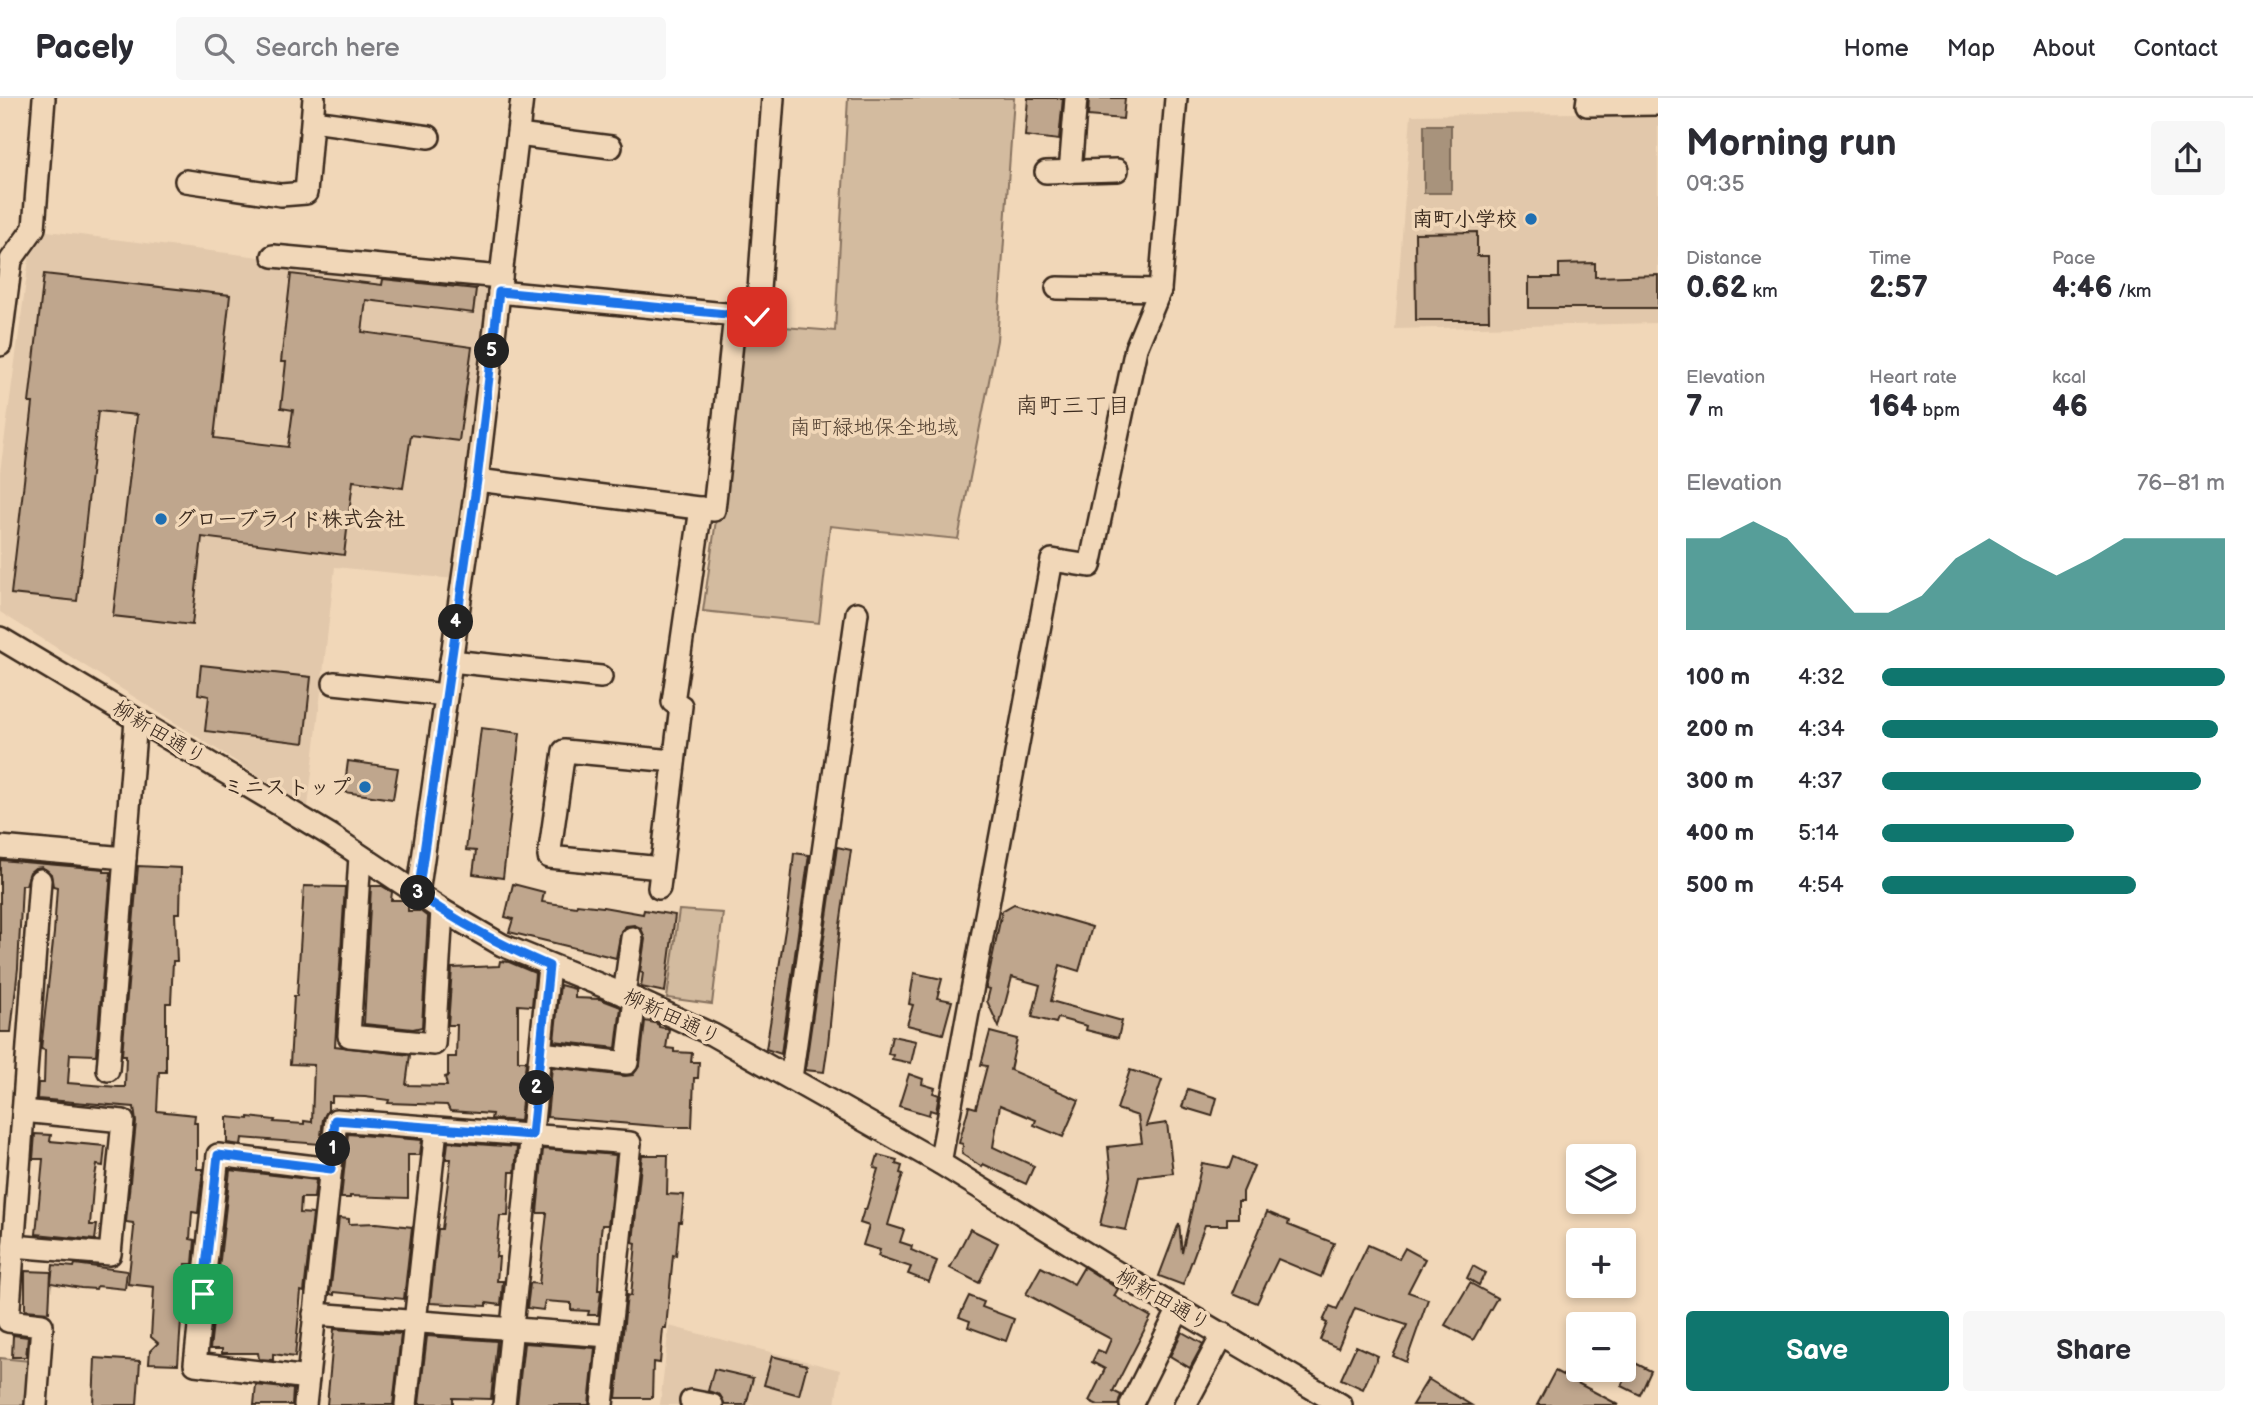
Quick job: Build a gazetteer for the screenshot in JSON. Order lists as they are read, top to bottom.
{
  "streets": {
    "street": ["柳新田通り"]
  },
  "districts": ["南町三丁目"],
  "parks": ["南町緑地保全地域"],
  "places": ["南町小学校", "グローブライド株式会社", "ミニストップ"],
  "page": {
    "header": "Pacely",
    "search": "Search here",
    "nav": [
      "Home",
      "Map",
      "About",
      "Contact"
    ],
    "heading": ["Morning run", "09:35"],
    "stats": [
      ["Distance", "0.62 km"],
      ["Time", "2:57"],
      ["Pace", "4:46 /km"],
      ["Elevation", "7 m"],
      ["Heart rate", "164 bpm"],
      ["kcal", "46"]
    ],
    "pins": [
      "5",
      "4",
      "3",
      "2",
      "1"
    ],
    "chart": ["Elevation", "76–81 m"],
    "list": [
      {
        "name": "100 m",
        "note": "4:32"
      },
      {
        "name": "200 m",
        "note": "4:34"
      },
      {
        "name": "300 m",
        "note": "4:37"
      },
      {
        "name": "400 m",
        "note": "5:14"
      },
      {
        "name": "500 m",
        "note": "4:54"
      }
    ],
    "map_buttons": ["+", "−"],
    "buttons": ["Save", "Share"]
  }
}
